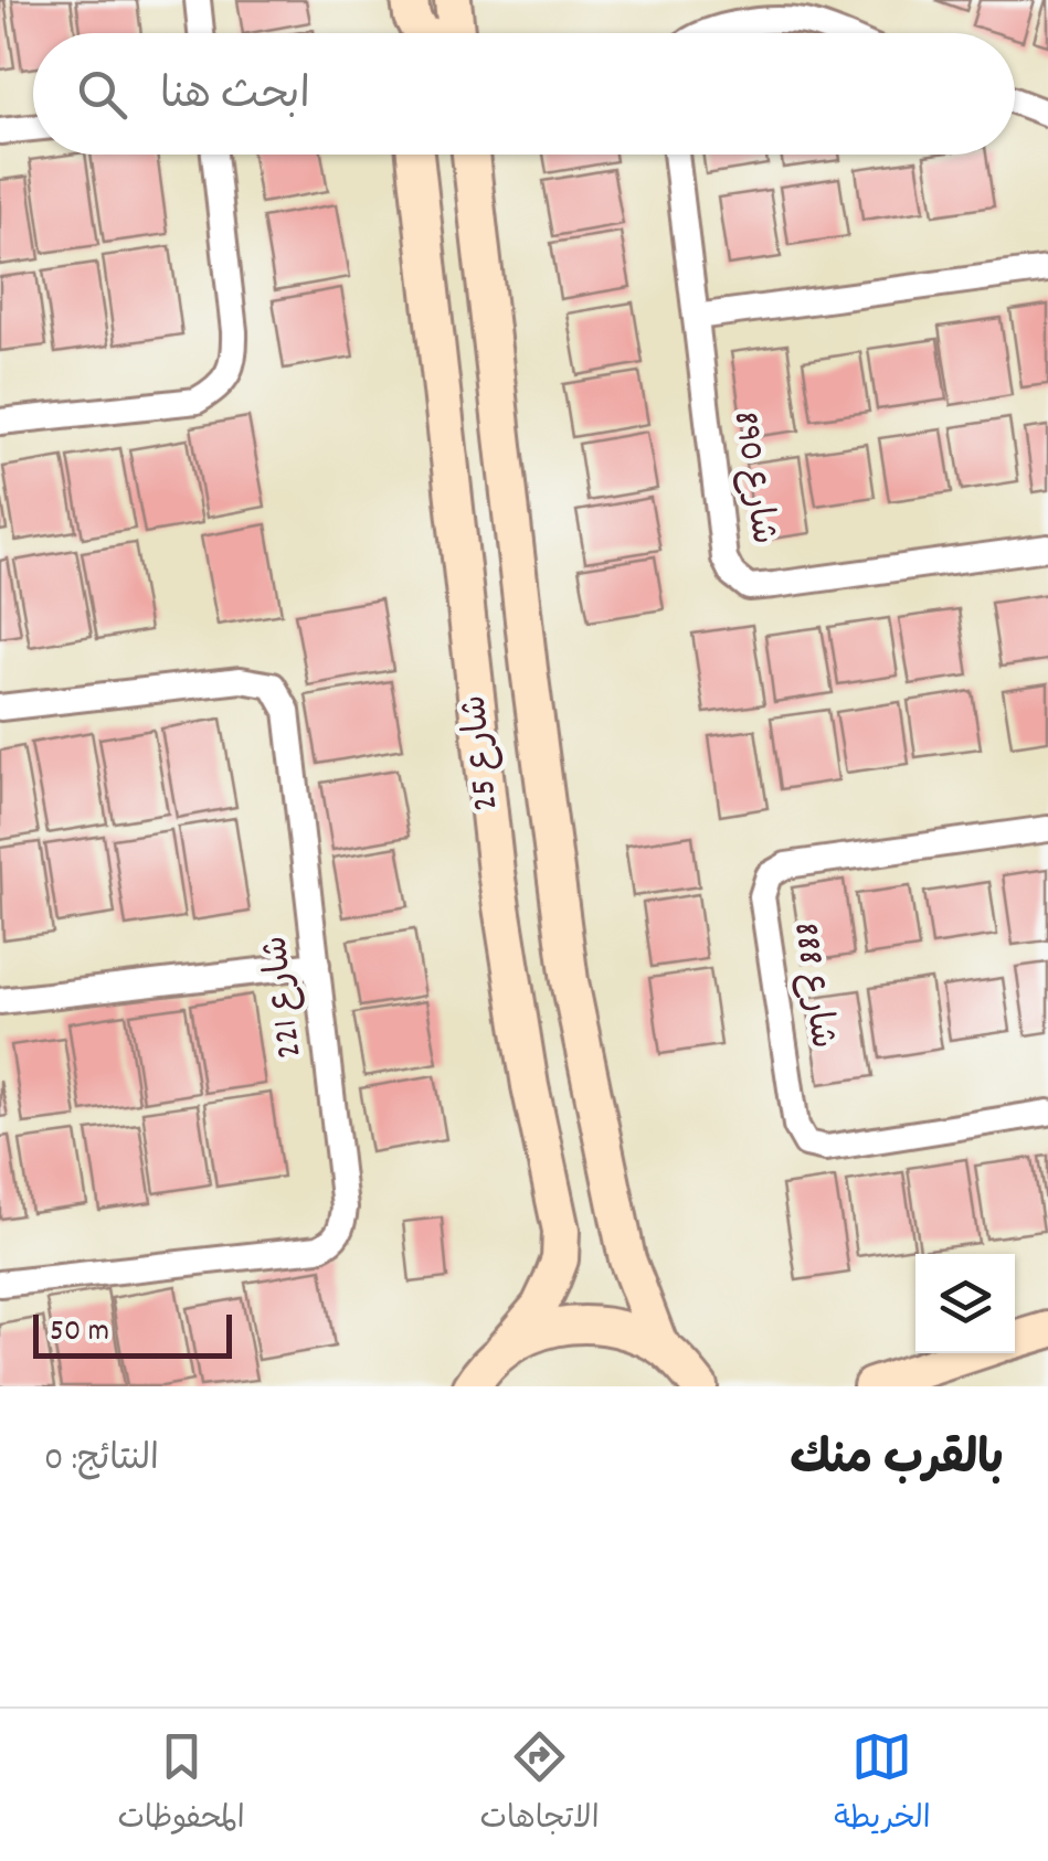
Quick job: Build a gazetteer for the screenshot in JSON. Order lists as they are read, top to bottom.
{
  "streets": {
    "street": [
      "شارع 890",
      "شارع 25",
      "شارع 888",
      "شارع 221"
    ]
  },
  "scale_bar": "50 m",
  "page": {
    "search": "ابحث هنا",
    "scale": "50 m",
    "heading": ["بالقرب منك", "النتائج: 0"],
    "nav": ["الخريطة", "الاتجاهات", "المحفوظات"]
  }
}
